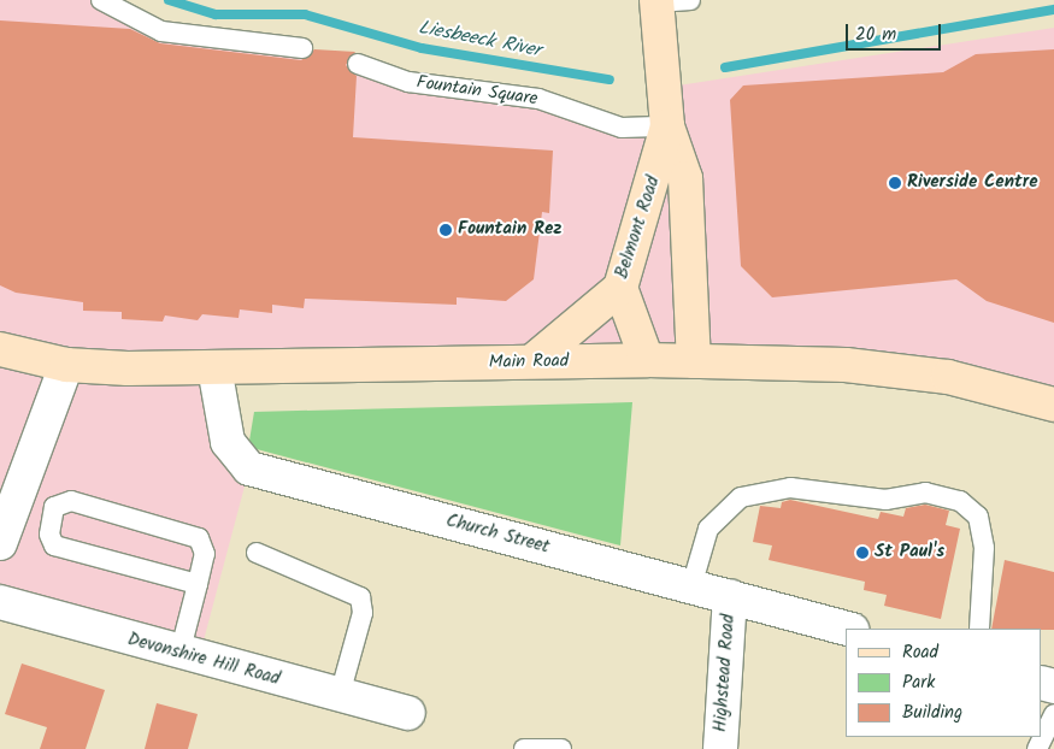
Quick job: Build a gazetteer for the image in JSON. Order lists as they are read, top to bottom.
{
  "streets": {
    "main road": ["Belmont Road", "Main Road"],
    "street": ["Church Street", "Devonshire Hill Road", "Highstead Road"],
    "lane": ["Fountain Square"]
  },
  "crossings": [
    ["Fountain Square", "Belmont Road"],
    ["Belmont Road", "Main Road"],
    ["Main Road", "Church Street"],
    ["Church Street", "Highstead Road"]
  ],
  "water": ["Liesbeeck River"],
  "places": ["Riverside Centre", "Fountain Rez", "St Paul's"],
  "legend": ["Road", "Park", "Building"],
  "scale_bar": "20 m"
}
